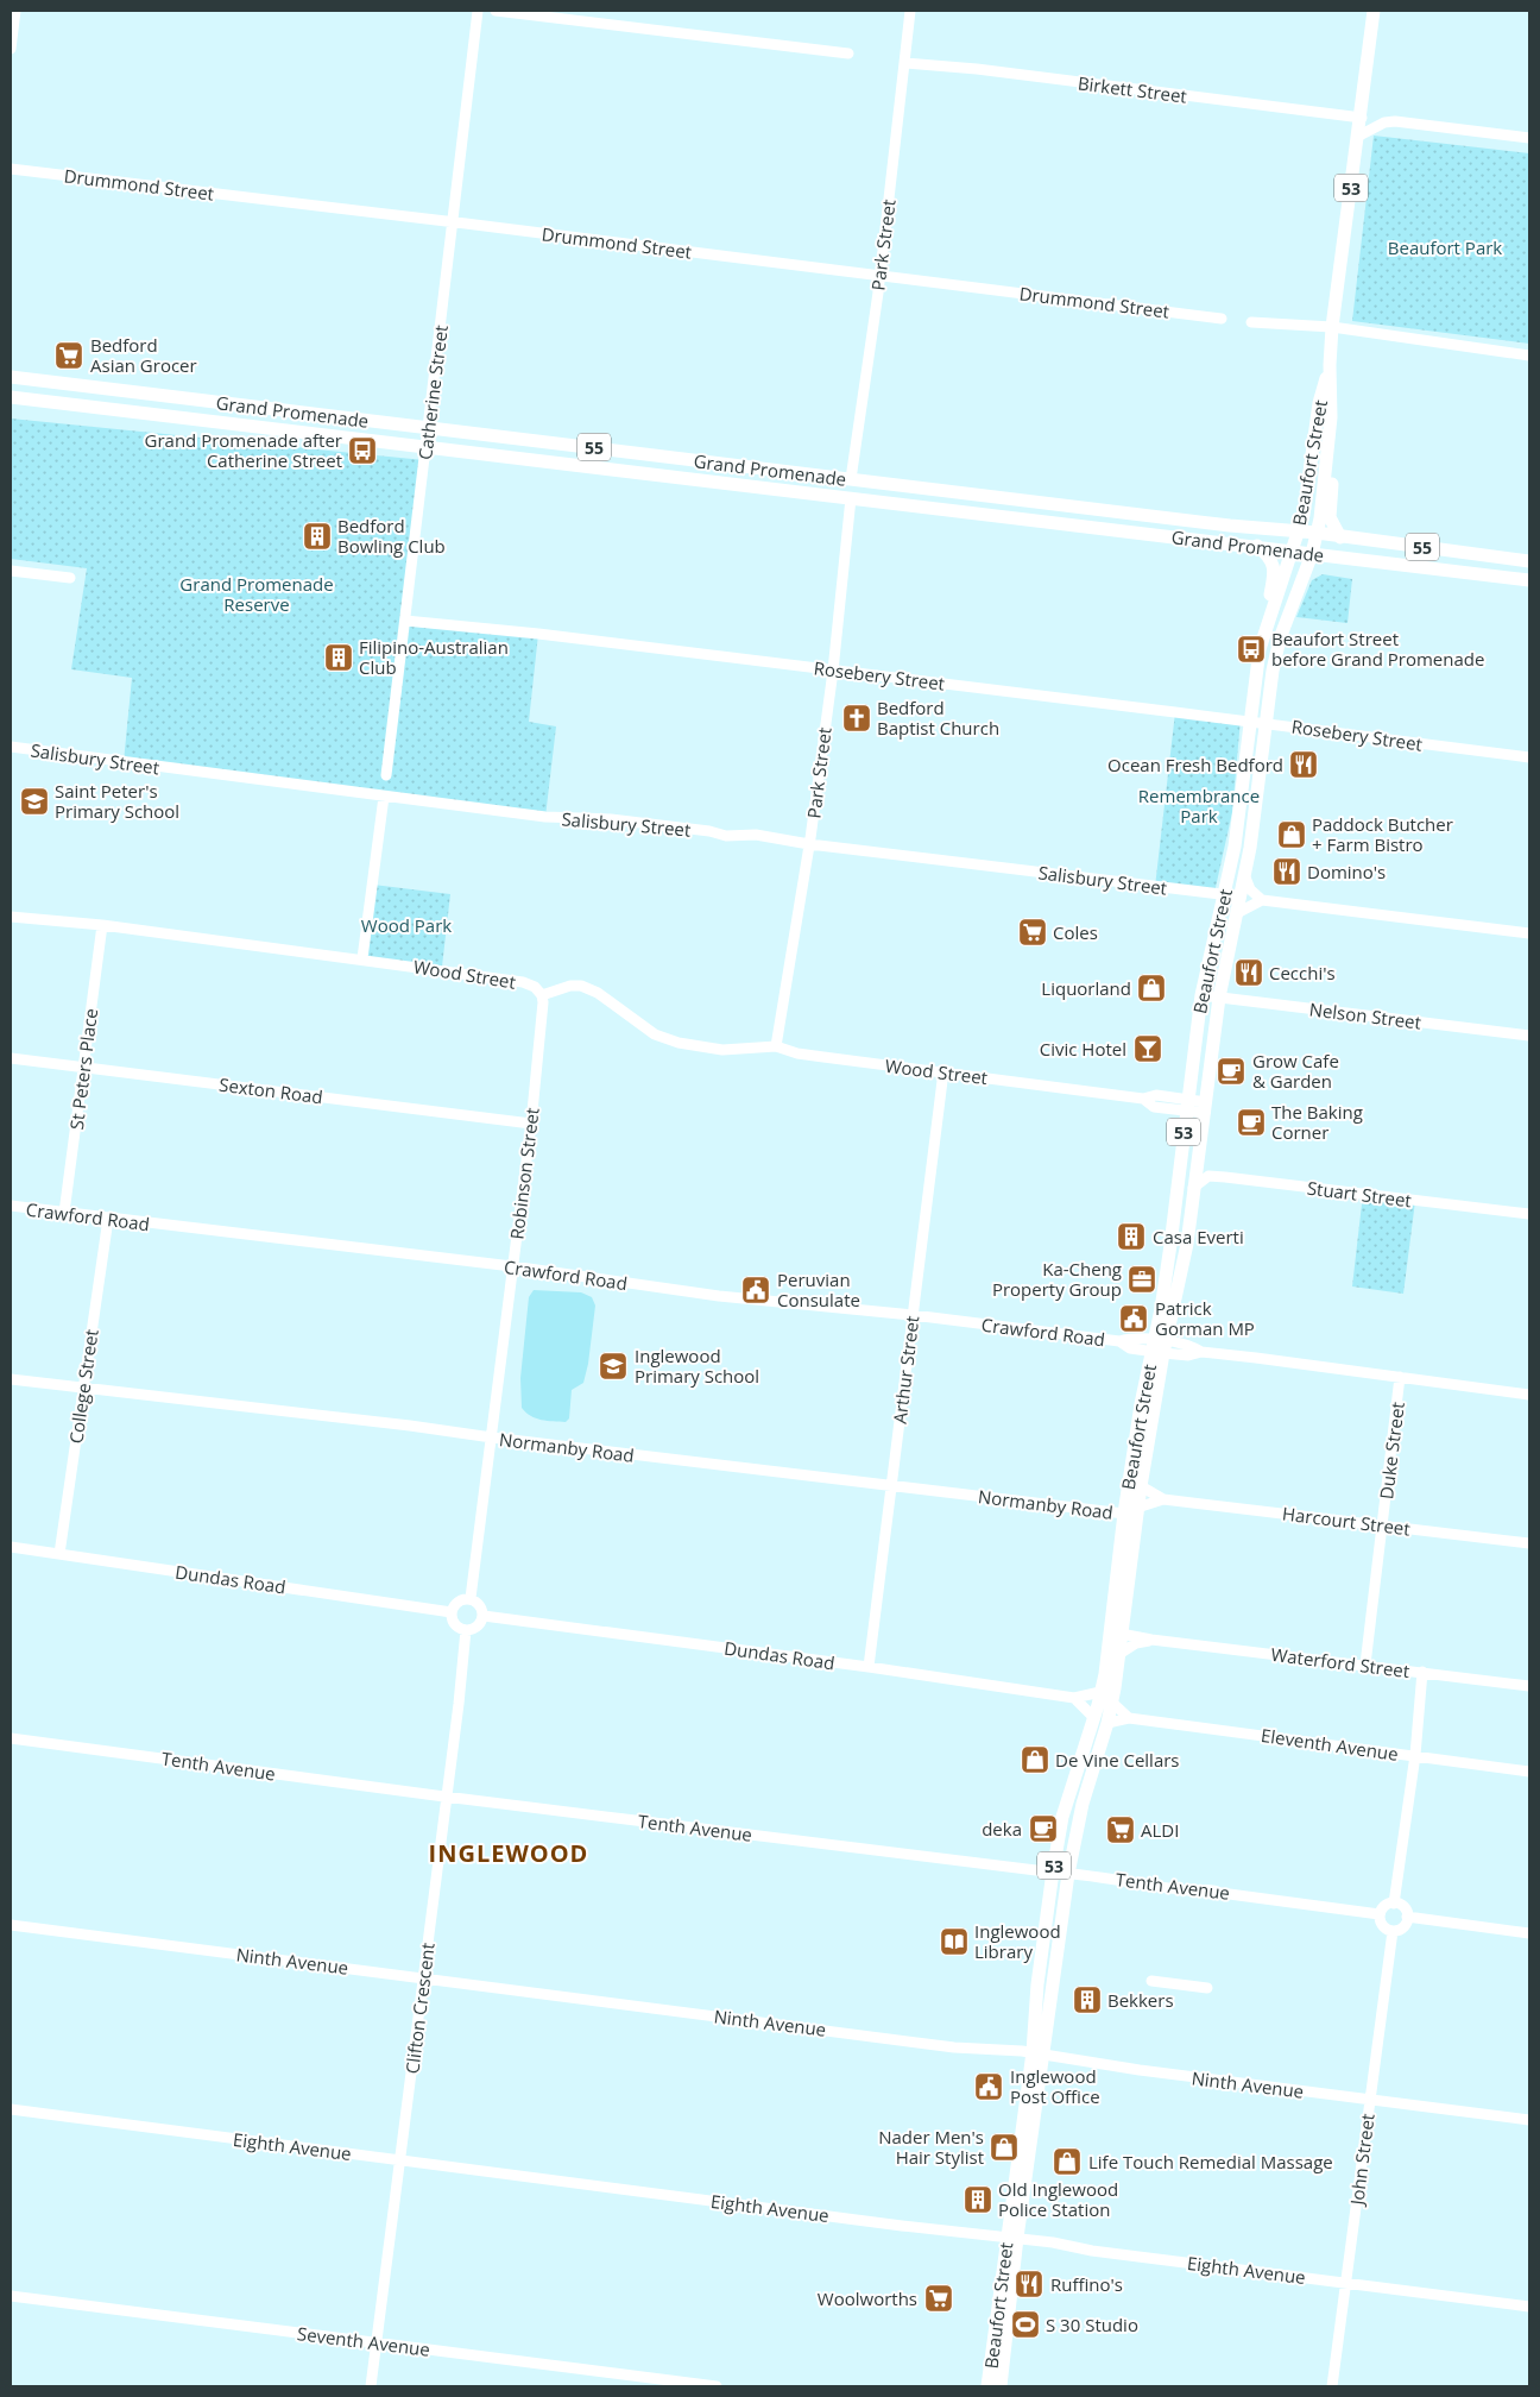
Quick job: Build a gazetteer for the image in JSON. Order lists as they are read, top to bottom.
{
  "streets": {
    "main road": [
      "53",
      "Grand Promenade",
      "55",
      "Beaufort Street"
    ],
    "street": [
      "Birkett Street",
      "Drummond Street",
      "Park Street",
      "Catherine Street",
      "Rosebery Street",
      "Salisbury Street",
      "Wood Street",
      "Nelson Street",
      "St Peters Place",
      "Sexton Road",
      "Robinson Street",
      "Stuart Street",
      "Crawford Road",
      "Arthur Street",
      "College Street",
      "Normanby Road",
      "Duke Street",
      "Harcourt Street",
      "Dundas Road",
      "Waterford Street",
      "Eleventh Avenue",
      "Tenth Avenue",
      "Ninth Avenue",
      "Clifton Crescent",
      "Eighth Avenue",
      "John Street",
      "Seventh Avenue"
    ]
  },
  "crossings": [
    ["Birkett Street", "Park Street"],
    ["Birkett Street", "Beaufort Street"],
    ["Drummond Street", "Park Street"],
    ["Drummond Street", "Catherine Street"],
    ["Park Street", "Grand Promenade"],
    ["Park Street", "Rosebery Street"],
    ["Park Street", "Salisbury Street"],
    ["Park Street", "Wood Street"],
    ["Catherine Street", "Grand Promenade"],
    ["Catherine Street", "Rosebery Street"],
    ["Grand Promenade", "Beaufort Street"],
    ["Beaufort Street", "Rosebery Street"],
    ["Beaufort Street", "Salisbury Street"],
    ["Beaufort Street", "Wood Street"],
    ["Beaufort Street", "Nelson Street"],
    ["Beaufort Street", "Stuart Street"],
    ["Beaufort Street", "Crawford Road"],
    ["Beaufort Street", "Normanby Road"],
    ["Beaufort Street", "Harcourt Street"],
    ["Beaufort Street", "Dundas Road"],
    ["Beaufort Street", "Waterford Street"],
    ["Beaufort Street", "Eleventh Avenue"],
    ["Beaufort Street", "Tenth Avenue"],
    ["Beaufort Street", "Ninth Avenue"],
    ["Beaufort Street", "Eighth Avenue"],
    ["Wood Street", "St Peters Place"],
    ["Wood Street", "Robinson Street"],
    ["Wood Street", "Arthur Street"],
    ["St Peters Place", "Sexton Road"],
    ["St Peters Place", "Crawford Road"],
    ["Sexton Road", "Robinson Street"],
    ["Robinson Street", "Crawford Road"],
    ["Robinson Street", "Normanby Road"],
    ["Robinson Street", "Dundas Road"],
    ["Robinson Street", "Clifton Crescent"],
    ["Crawford Road", "Arthur Street"],
    ["Crawford Road", "College Street"],
    ["Crawford Road", "Duke Street"],
    ["Arthur Street", "Normanby Road"],
    ["Arthur Street", "Dundas Road"],
    ["College Street", "Normanby Road"],
    ["College Street", "Dundas Road"],
    ["Duke Street", "Harcourt Street"],
    ["Duke Street", "Waterford Street"],
    ["Dundas Road", "Clifton Crescent"],
    ["Tenth Avenue", "Clifton Crescent"],
    ["Tenth Avenue", "John Street"],
    ["Ninth Avenue", "Clifton Crescent"],
    ["Ninth Avenue", "John Street"],
    ["Clifton Crescent", "Eighth Avenue"],
    ["Clifton Crescent", "Seventh Avenue"],
    ["Eighth Avenue", "John Street"]
  ],
  "districts": ["INGLEWOOD"],
  "parks": [
    "Beaufort Park",
    "Grand Promenade Reserve",
    "Remembrance Park",
    "Wood Park"
  ],
  "places": {
    "supermarket": [
      "Bedford Asian Grocer",
      "Coles",
      "ALDI",
      "Woolworths"
    ],
    "bus stop": ["Grand Promenade after Catherine Street", "Beaufort Street before Grand Promenade"],
    "building": [
      "Bedford Bowling Club",
      "Filipino-Australian Club",
      "Casa Everti",
      "Bekkers",
      "Old Inglewood Police Station"
    ],
    "church": ["Bedford Baptist Church"],
    "restaurant": [
      "Ocean Fresh Bedford",
      "Domino's",
      "Cecchi's",
      "Ruffino's"
    ],
    "school or university": ["Saint Peter's Primary School", "Inglewood Primary School"],
    "shop": [
      "Paddock Butcher + Farm Bistro",
      "Liquorland",
      "De Vine Cellars",
      "Nader Men's Hair Stylist",
      "Life Touch Remedial Massage"
    ],
    "bar": ["Civic Hotel"],
    "cafe": ["Grow Cafe & Garden", "The Baking Corner", "deka"],
    "office": ["Ka-Cheng Property Group"],
    "public building": ["Peruvian Consulate", "Patrick Gorman MP", "Inglewood Post Office"],
    "library": ["Inglewood Library"],
    "sports": ["S 30 Studio"]
  }
}
